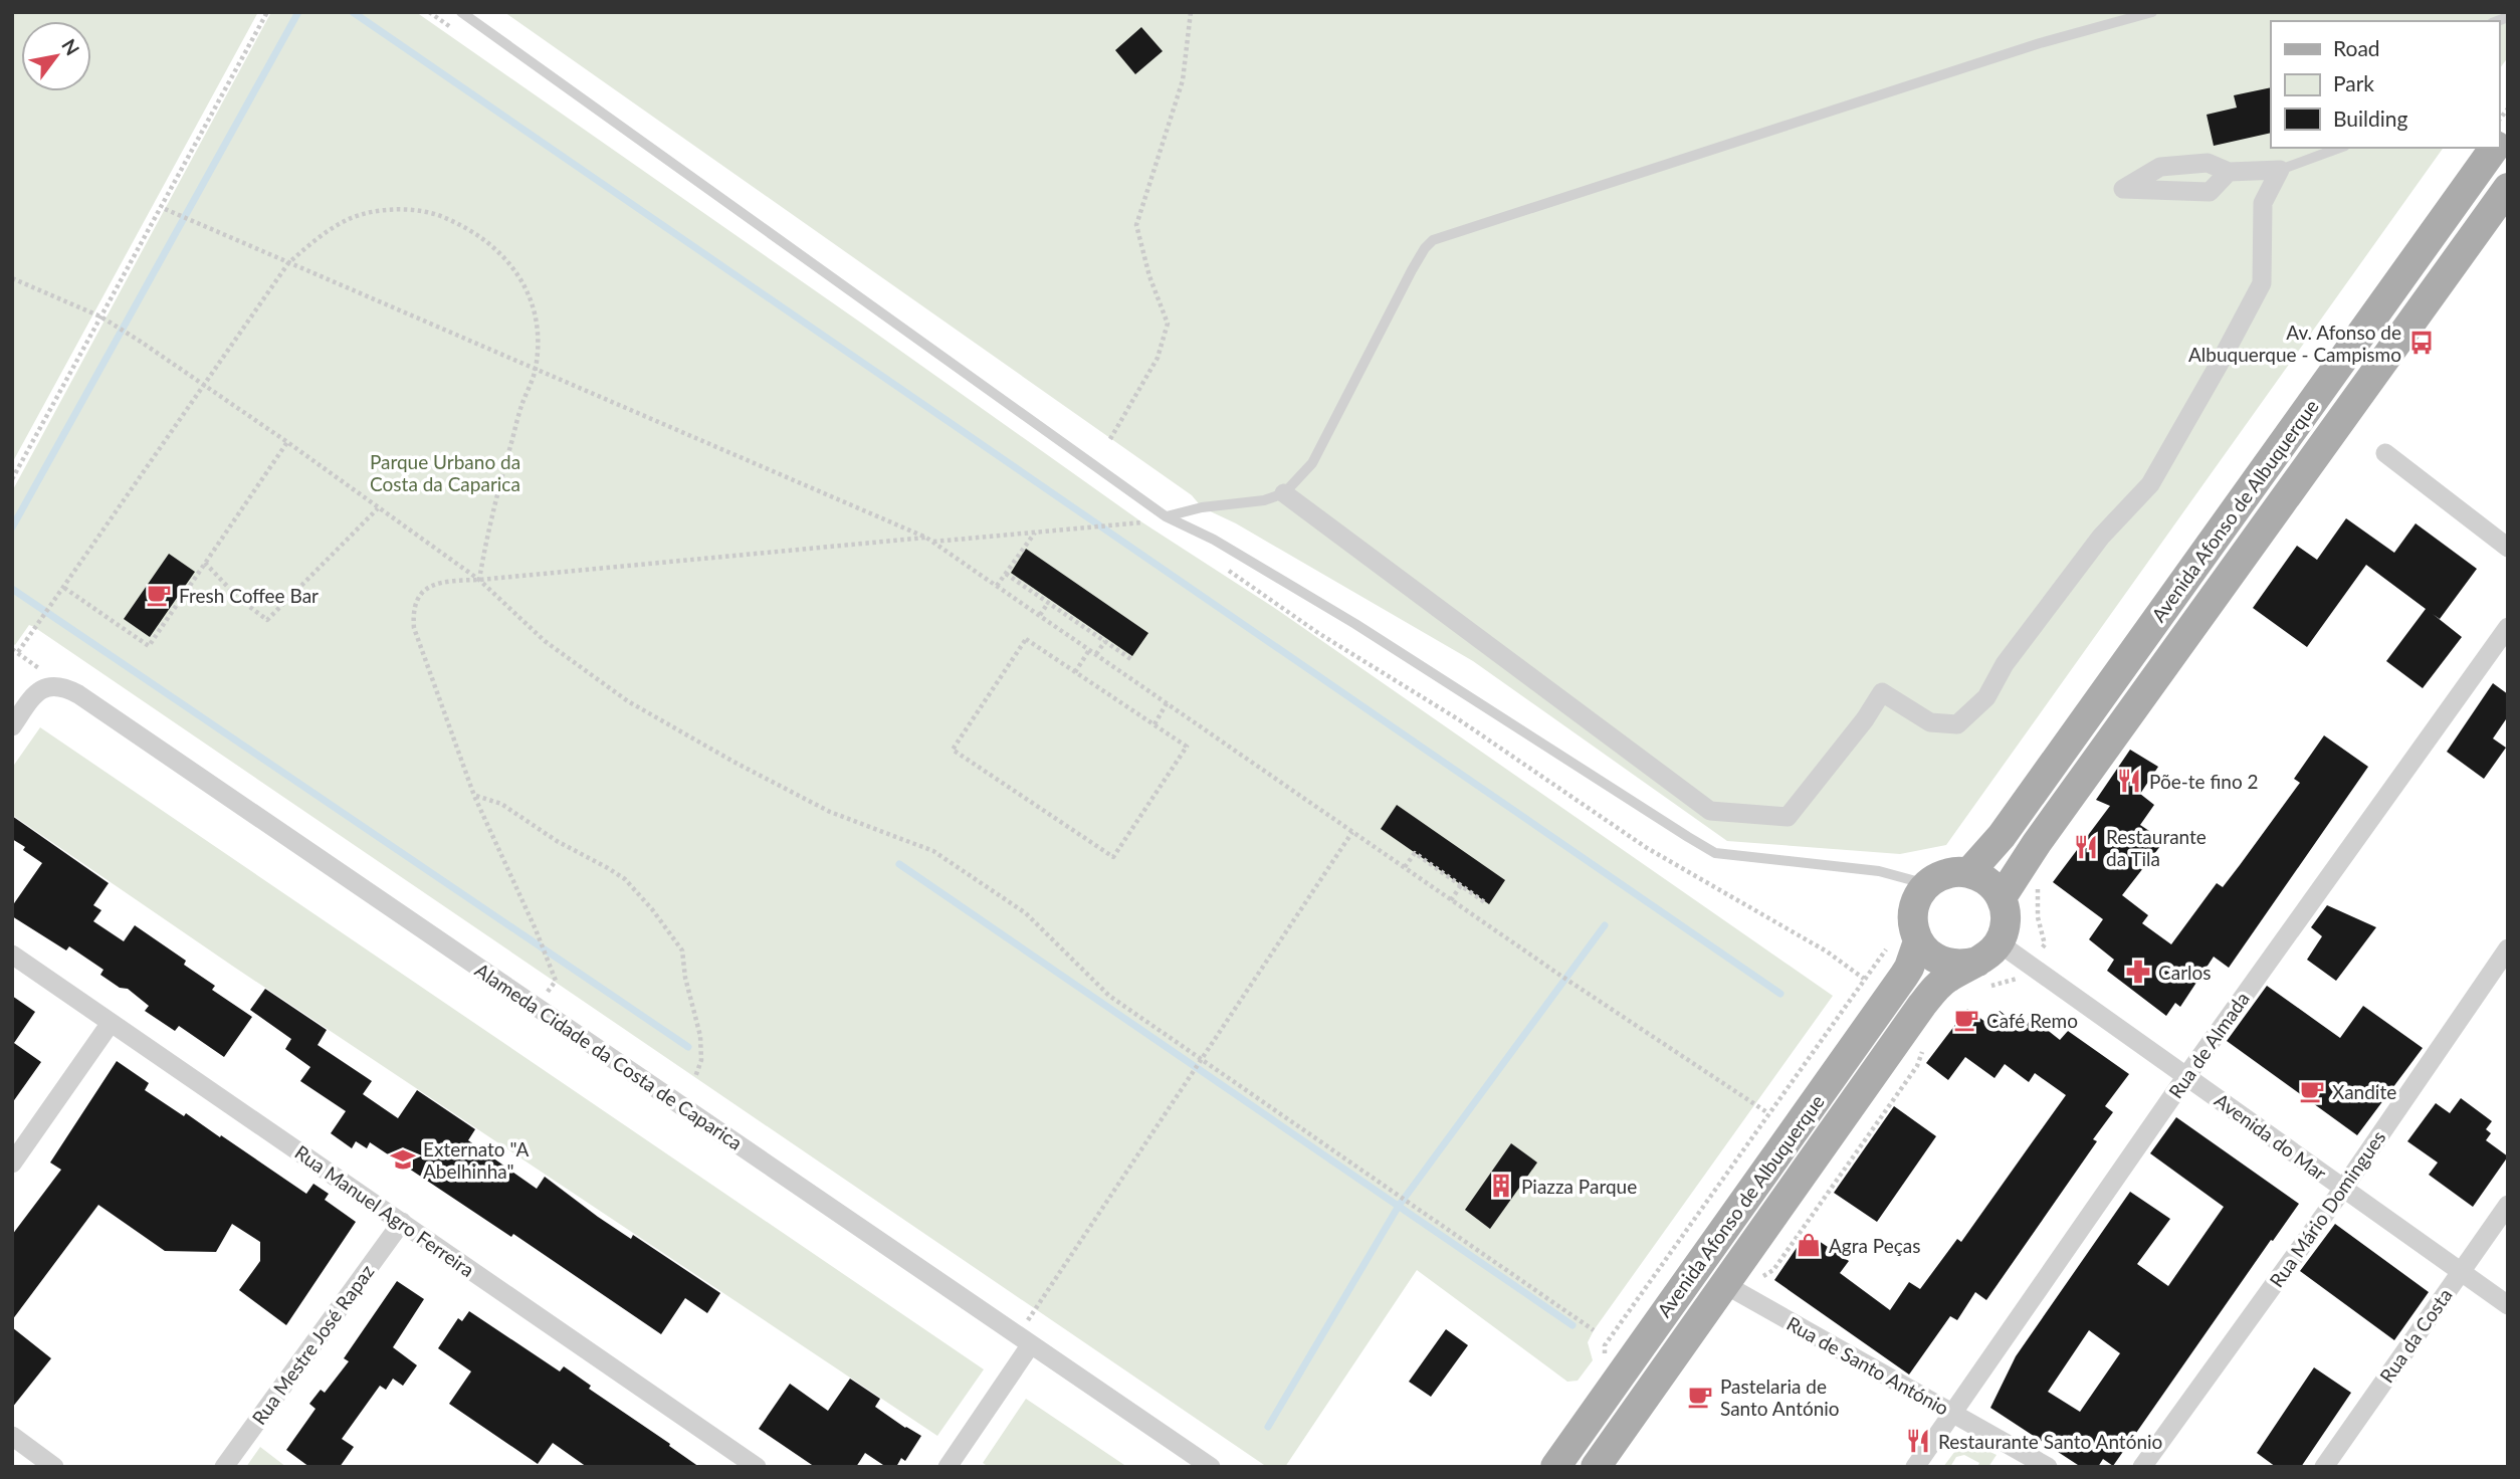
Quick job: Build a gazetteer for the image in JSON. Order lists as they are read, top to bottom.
{
  "streets": {
    "main road": ["Avenida Afonso de Albuquerque"],
    "street": [
      "Rua de Almada",
      "Alameda Cidade da Costa de Caparica",
      "Avenida do Mar",
      "Rua Mário Domingues",
      "Rua Manuel Agro Ferreira",
      "Rua da Costa",
      "Rua Mestre José Rapaz",
      "Rua de Santo António"
    ]
  },
  "crossings": [
    ["Avenida Afonso de Albuquerque", "Avenida do Mar"],
    ["Avenida Afonso de Albuquerque", "Rua de Santo António"],
    ["Rua de Almada", "Avenida do Mar"],
    ["Rua de Almada", "Rua de Santo António"],
    ["Avenida do Mar", "Rua Mário Domingues"],
    ["Avenida do Mar", "Rua da Costa"],
    ["Rua Manuel Agro Ferreira", "Rua Mestre José Rapaz"]
  ],
  "parks": ["Parque Urbano da Costa da Caparica"],
  "places": {
    "bus stop": ["Av. Afonso de Albuquerque - Campismo"],
    "cafe": [
      "Fresh Coffee Bar",
      "Café Remo",
      "Xandite",
      "Pastelaria de Santo António"
    ],
    "restaurant": ["Põe-te fino 2", "Restaurante da Tila", "Restaurante Santo António"],
    "pharmacy": ["Carlos"],
    "school or university": ["Externato \"A Abelhinha\""],
    "building": ["Piazza Parque"],
    "shop": ["Agra Peças"]
  },
  "legend": ["Road", "Park", "Building"],
  "north": "top right"
}
